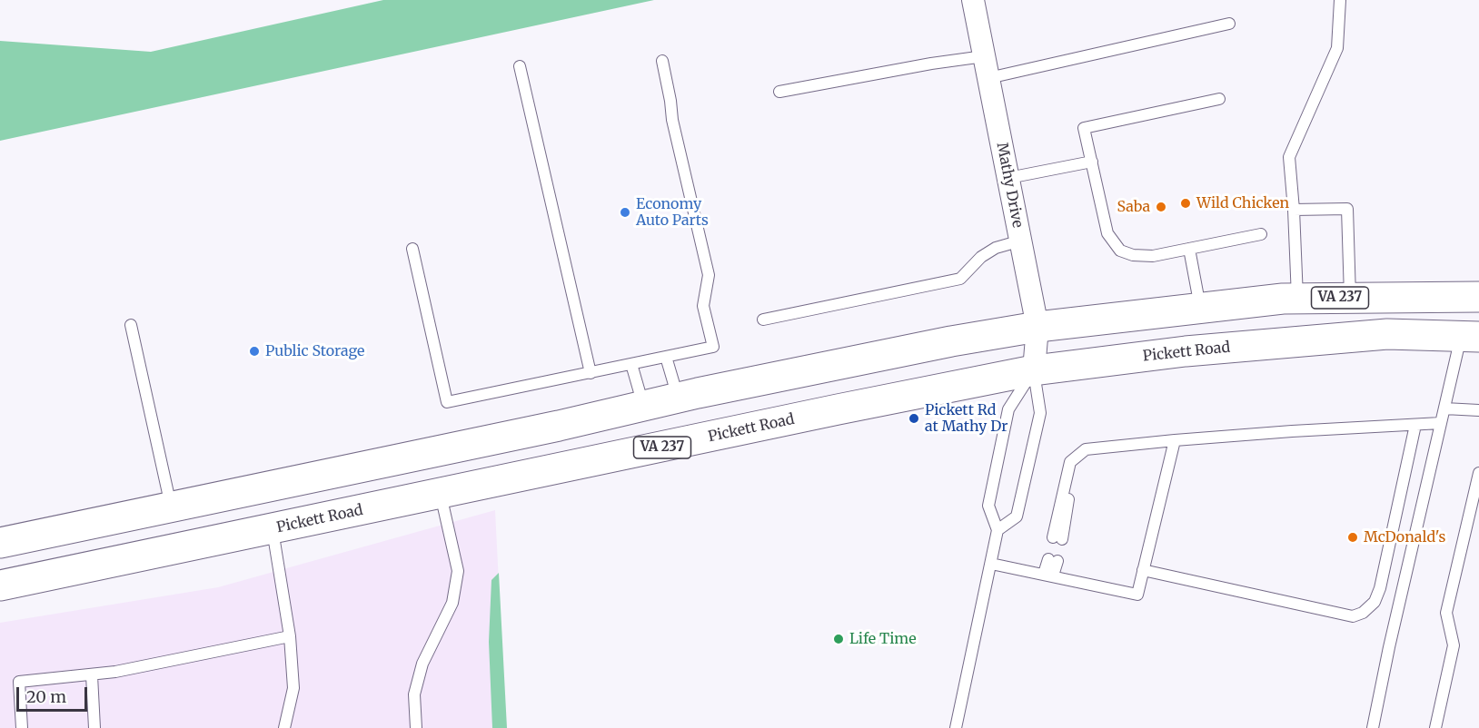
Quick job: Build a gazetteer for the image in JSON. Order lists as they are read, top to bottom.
{
  "streets": {
    "main road": ["VA 237", "Pickett Road"],
    "street": ["Mathy Drive"]
  },
  "crossings": [
    ["Mathy Drive", "VA 237"],
    ["Mathy Drive", "Pickett Road"]
  ],
  "places": [
    "Wild Chicken",
    "Saba",
    "Economy Auto Parts",
    "Public Storage",
    "Pickett Rd at Mathy Dr",
    "McDonald's",
    "Life Time"
  ],
  "scale_bar": "20 m"
}
